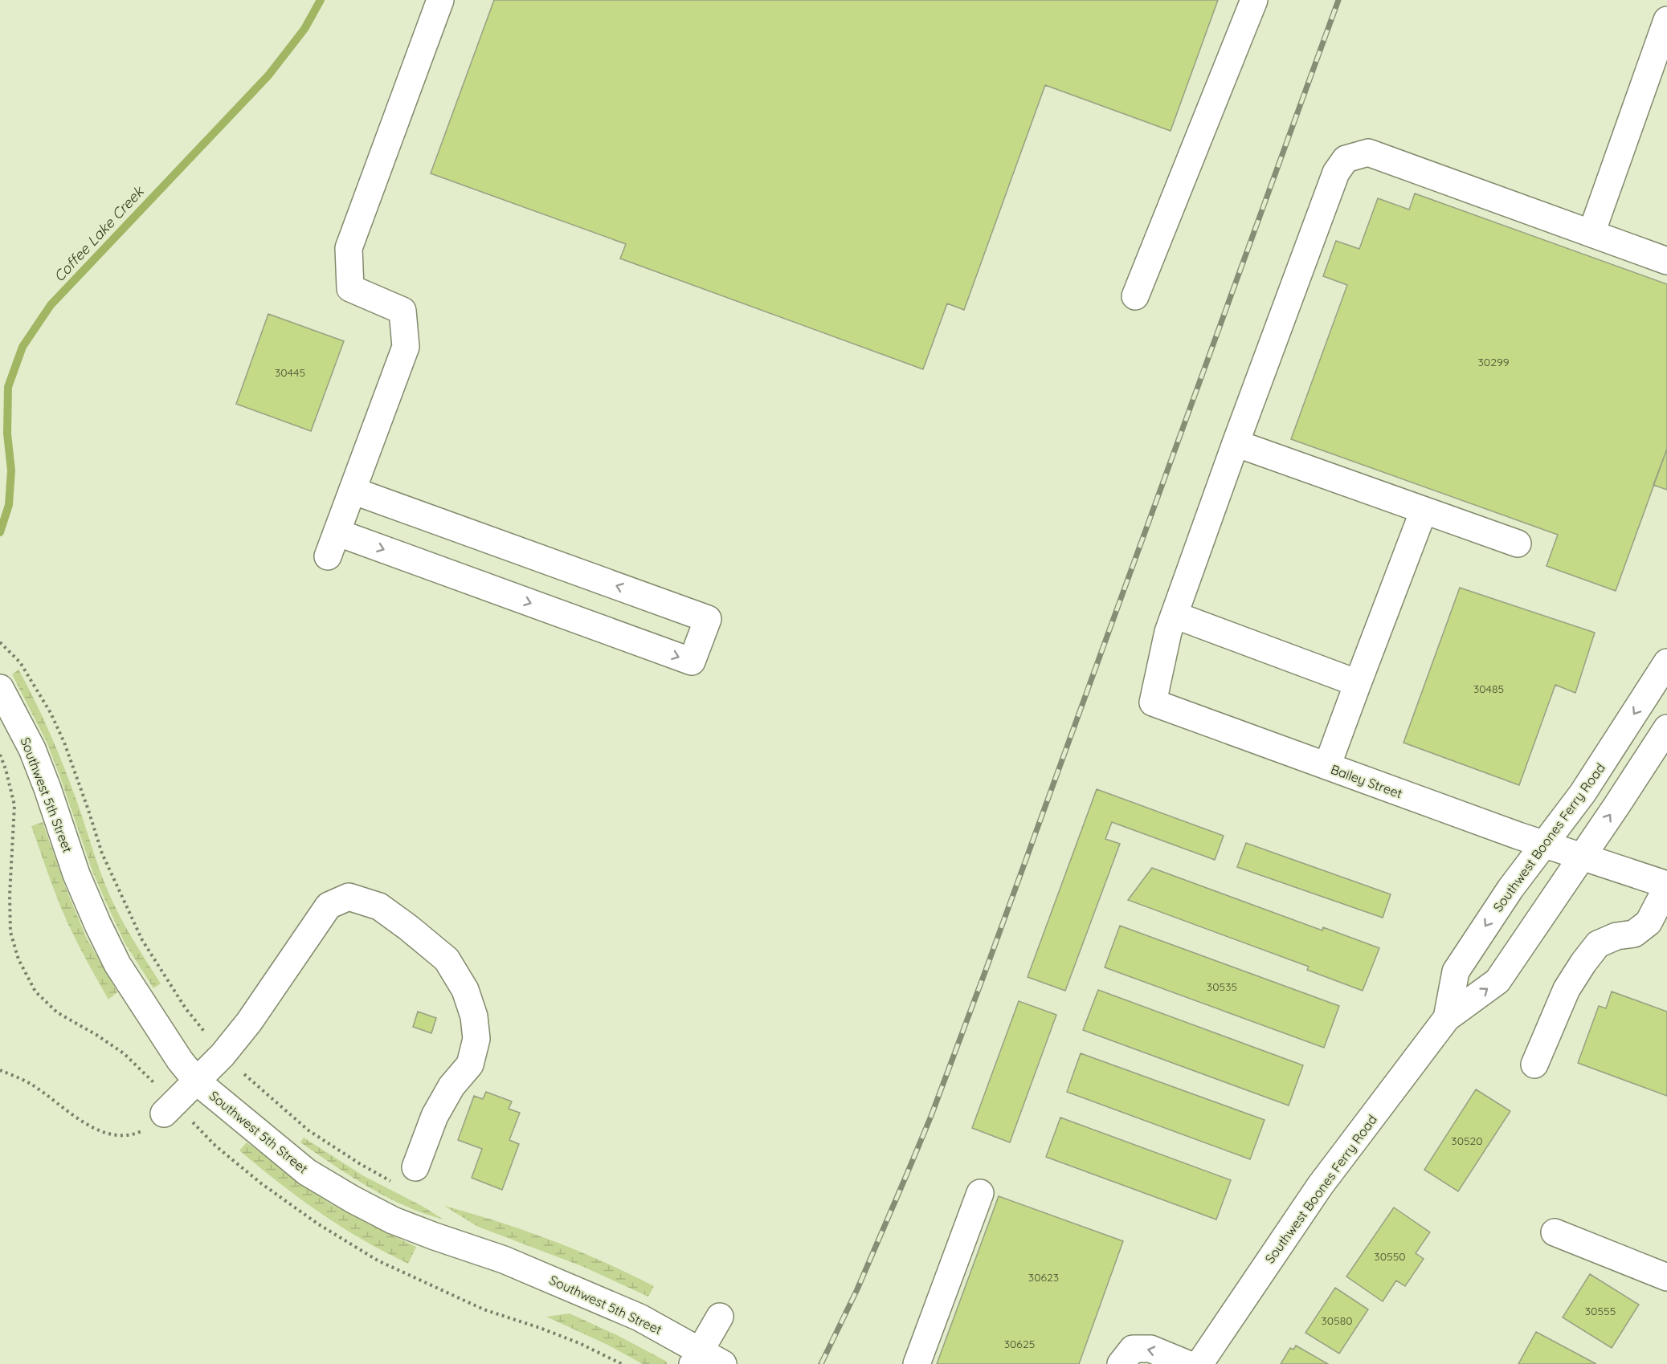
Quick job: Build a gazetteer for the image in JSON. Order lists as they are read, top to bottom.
{
  "streets": {
    "street": ["Bailey Street", "Southwest 5th Street", "Southwest Boones Ferry Road"]
  },
  "crossings": [
    ["Bailey Street", "Southwest Boones Ferry Road"]
  ],
  "water": ["Coffee Lake Creek"],
  "house_numbers": [
    "30299",
    "30445",
    "30485",
    "30535",
    "30520",
    "30550",
    "30623",
    "30555",
    "30580",
    "30625"
  ]
}
